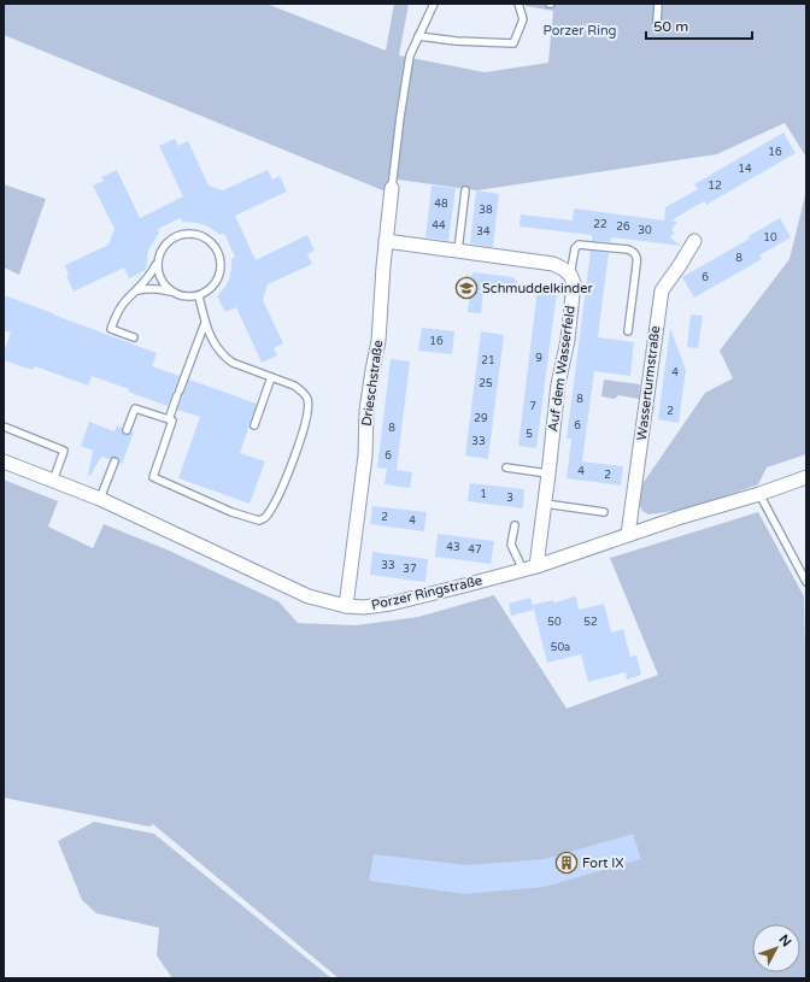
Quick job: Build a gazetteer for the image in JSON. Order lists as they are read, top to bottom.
{
  "streets": {
    "street": [
      "Auf dem Wasserfeld",
      "Drieschstraße",
      "Wasserturmstraße",
      "Porzer Ringstraße"
    ]
  },
  "crossings": [
    ["Auf dem Wasserfeld", "Porzer Ringstraße"],
    ["Drieschstraße", "Porzer Ringstraße"],
    ["Wasserturmstraße", "Porzer Ringstraße"]
  ],
  "parks": ["Porzer Ring"],
  "places": {
    "school or university": ["Schmuddelkinder"],
    "building": ["Fort IX"]
  },
  "house_numbers": [
    "16",
    "14",
    "12",
    "48",
    "38",
    "22",
    "44",
    "26",
    "30",
    "34",
    "10",
    "8",
    "6",
    "16",
    "9",
    "21",
    "4",
    "25",
    "8",
    "7",
    "2",
    "29",
    "6",
    "8",
    "5",
    "33",
    "6",
    "4",
    "2",
    "1",
    "3",
    "2",
    "4",
    "43",
    "47",
    "33",
    "37",
    "50",
    "52",
    "50a"
  ],
  "scale_bar": "50 m",
  "north": "top right"
}
